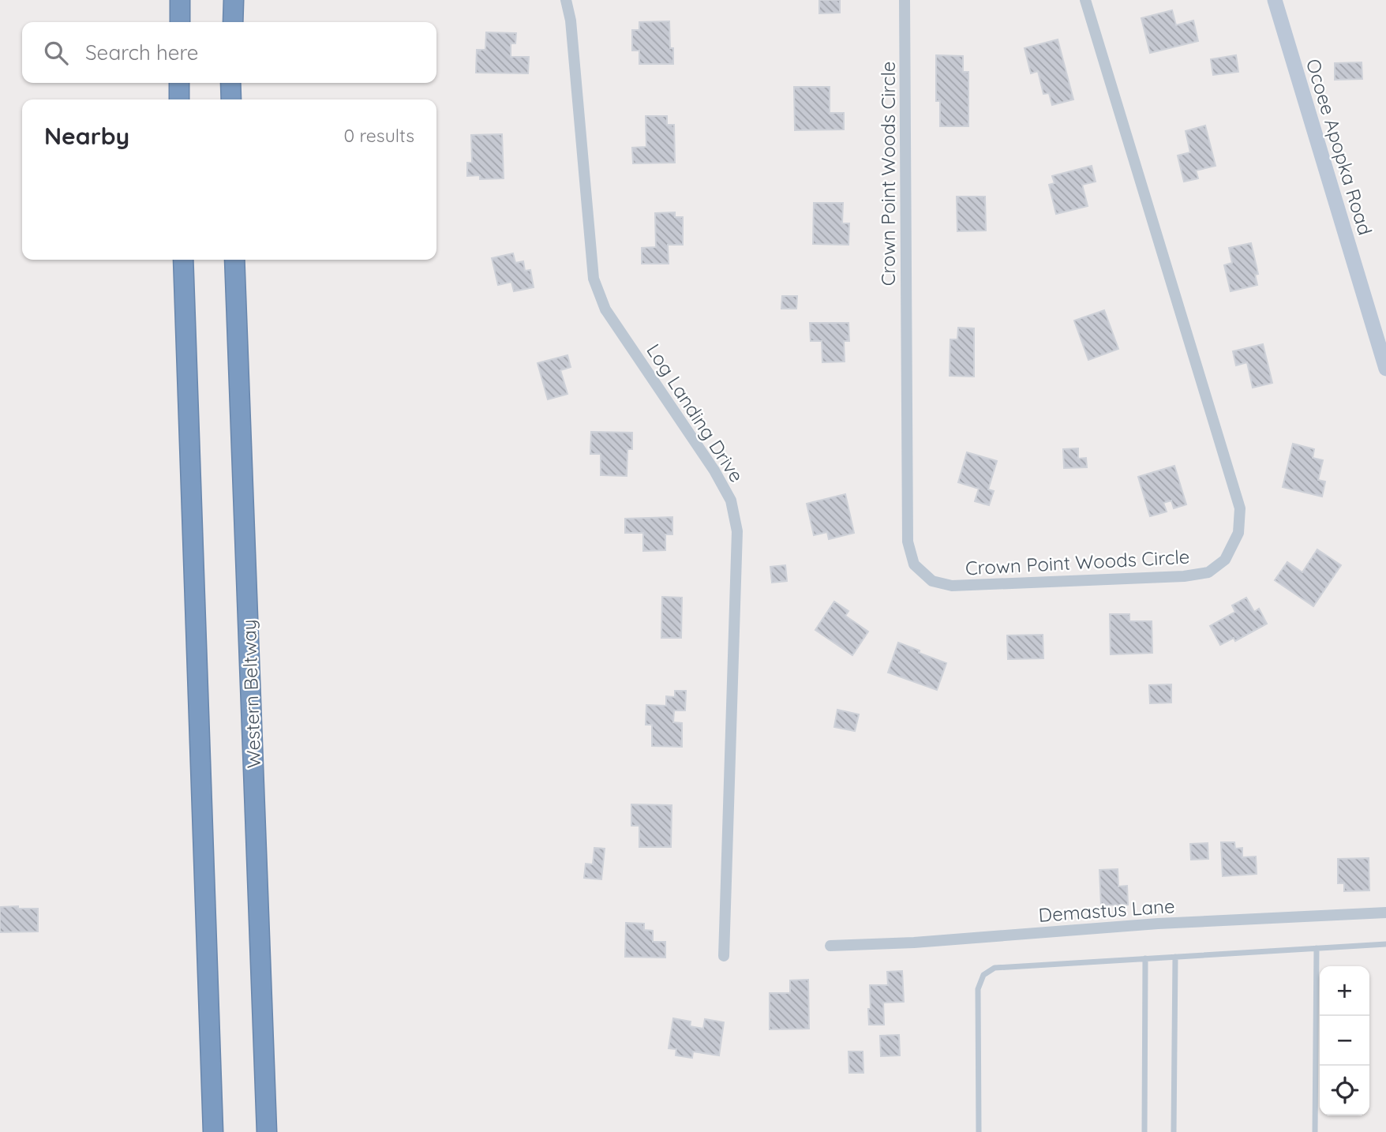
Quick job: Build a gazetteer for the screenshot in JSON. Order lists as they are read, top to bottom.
{
  "streets": {
    "highway": ["Western Beltway"],
    "main road": ["Ocoee Apopka Road"],
    "street": ["Crown Point Woods Circle", "Log Landing Drive", "Demastus Lane"]
  },
  "page": {
    "search": "Search here",
    "heading": ["Nearby", "0 results"],
    "map_buttons": ["+", "−"]
  }
}
